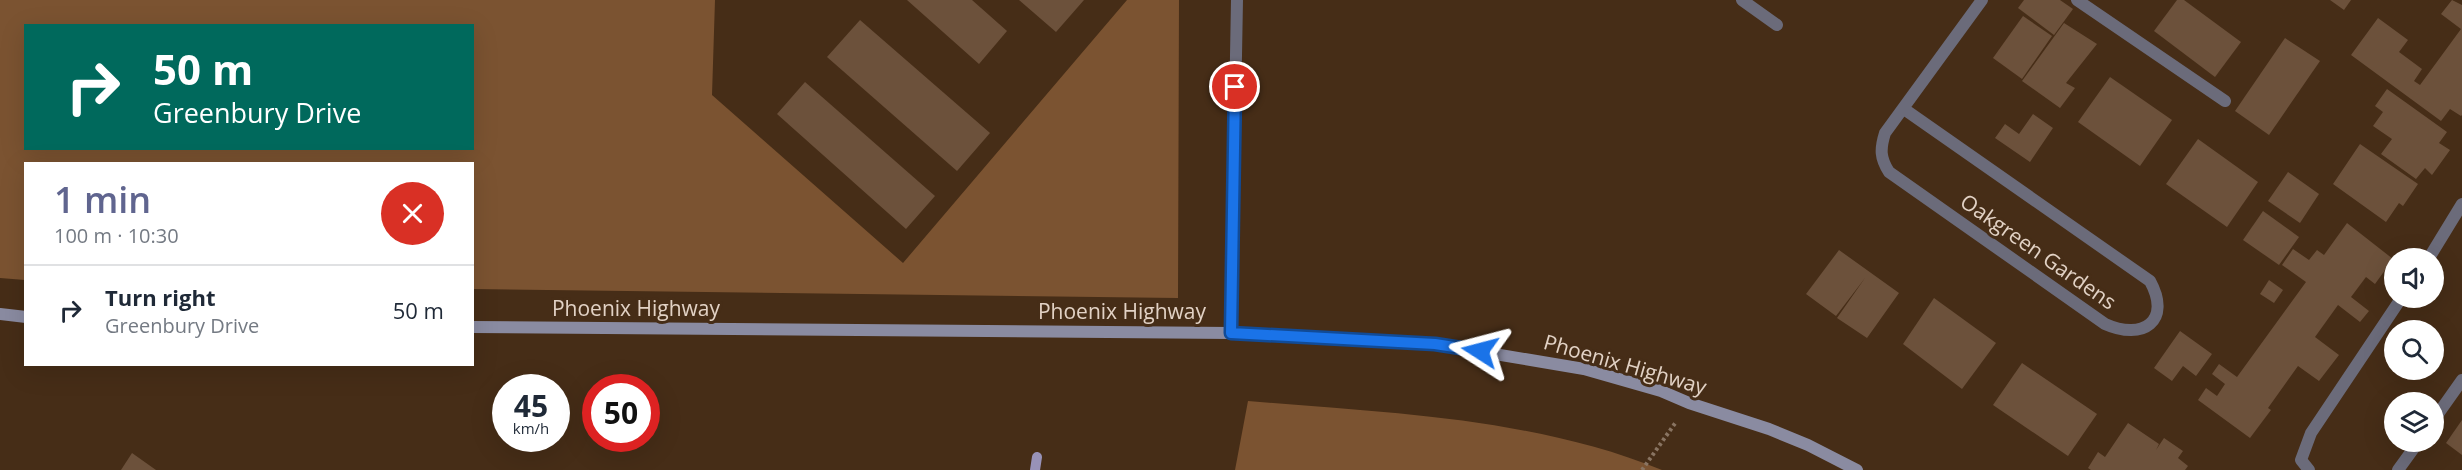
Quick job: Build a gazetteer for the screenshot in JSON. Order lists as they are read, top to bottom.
{
  "streets": {
    "main road": ["Phoenix Highway"],
    "street": ["Oakgreen Gardens"]
  },
  "page": {
    "turn": ["50 m", "Greenbury Drive"],
    "heading": ["1 min", "100 m · 10:30"],
    "list": [
      {
        "name": "Turn right",
        "note": "Greenbury Drive",
        "value": "50 m"
      }
    ],
    "speed": "45 km/h",
    "limit": "50"
  }
}
